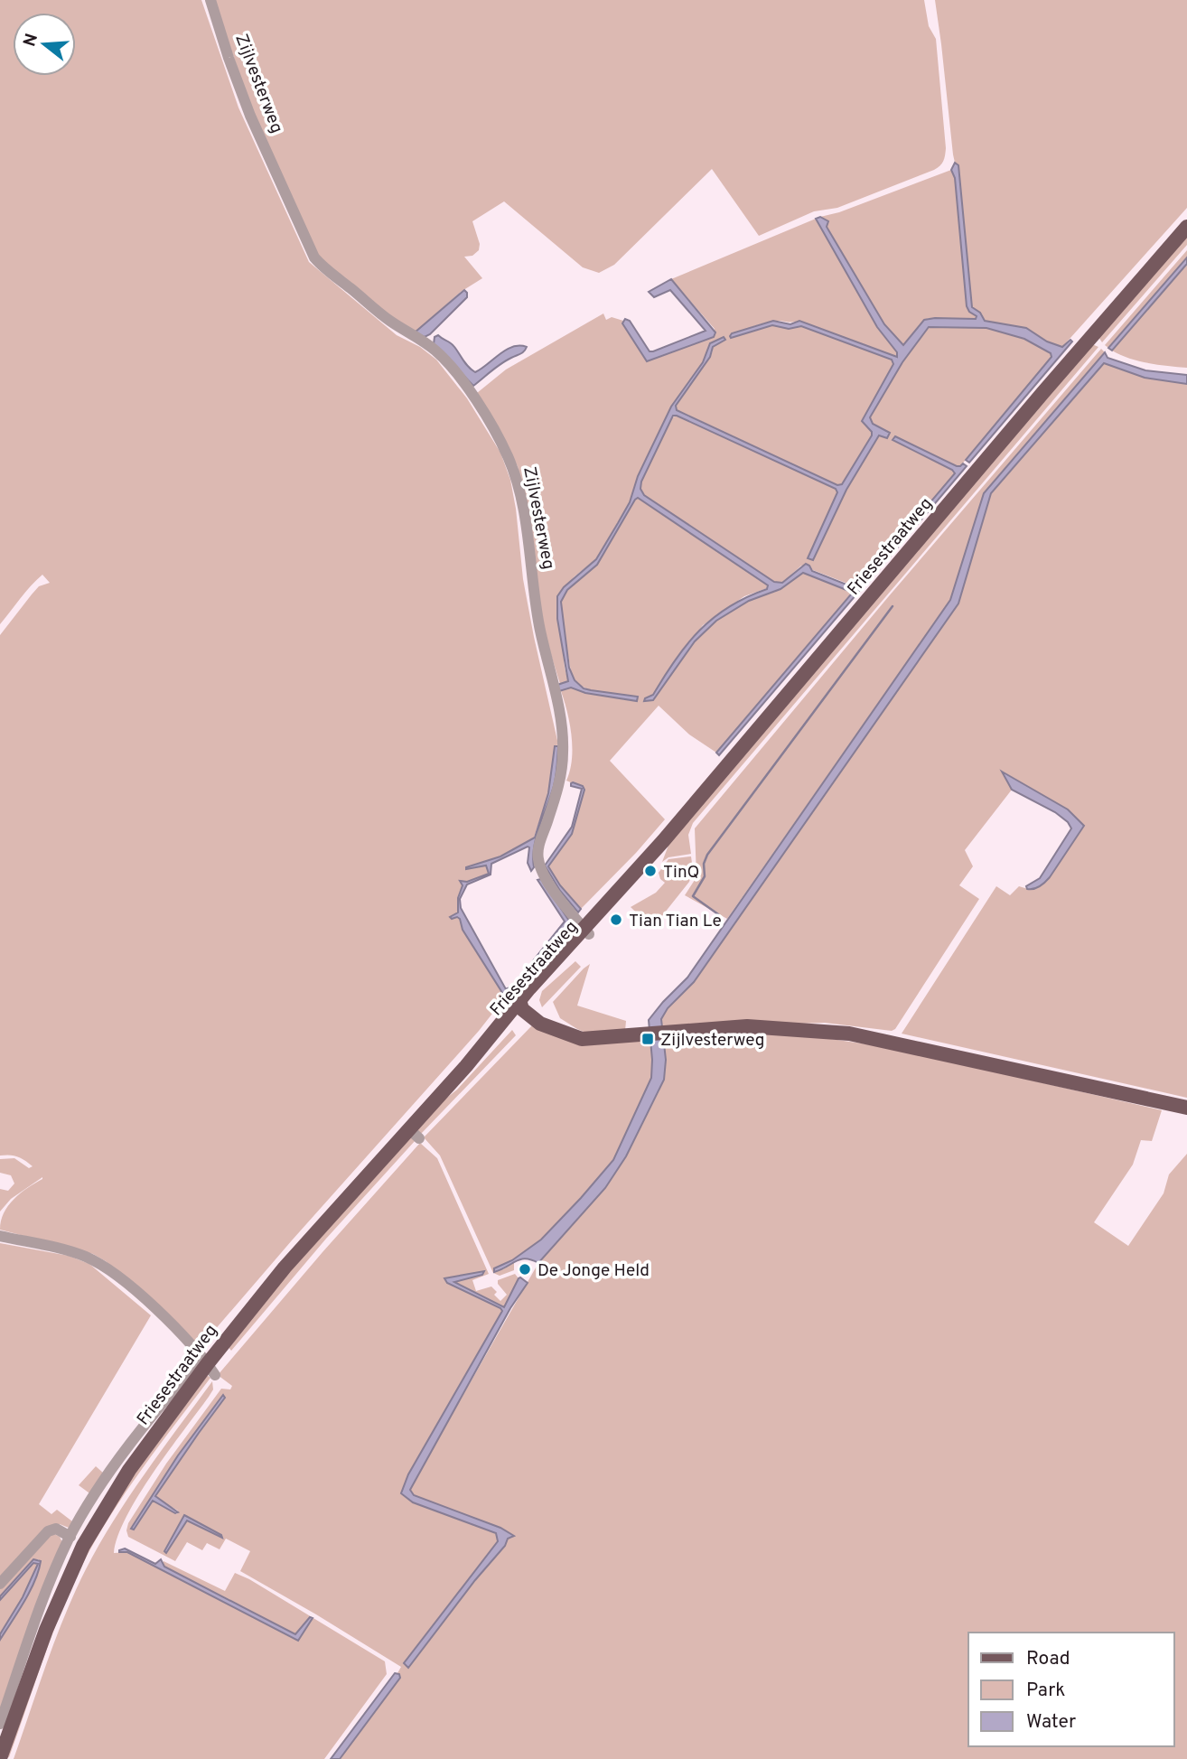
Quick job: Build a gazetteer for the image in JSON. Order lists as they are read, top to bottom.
{
  "streets": {
    "main road": ["Friesestraatweg"],
    "street": ["Zijlvesterweg"]
  },
  "crossings": [
    ["Zijlvesterweg", "Friesestraatweg"]
  ],
  "places": {
    "other": ["TinQ", "Tian Tian Le", "De Jonge Held"],
    "transit": ["Zijlvesterweg"]
  },
  "legend": ["Road", "Park", "Water"],
  "north": "left"
}
